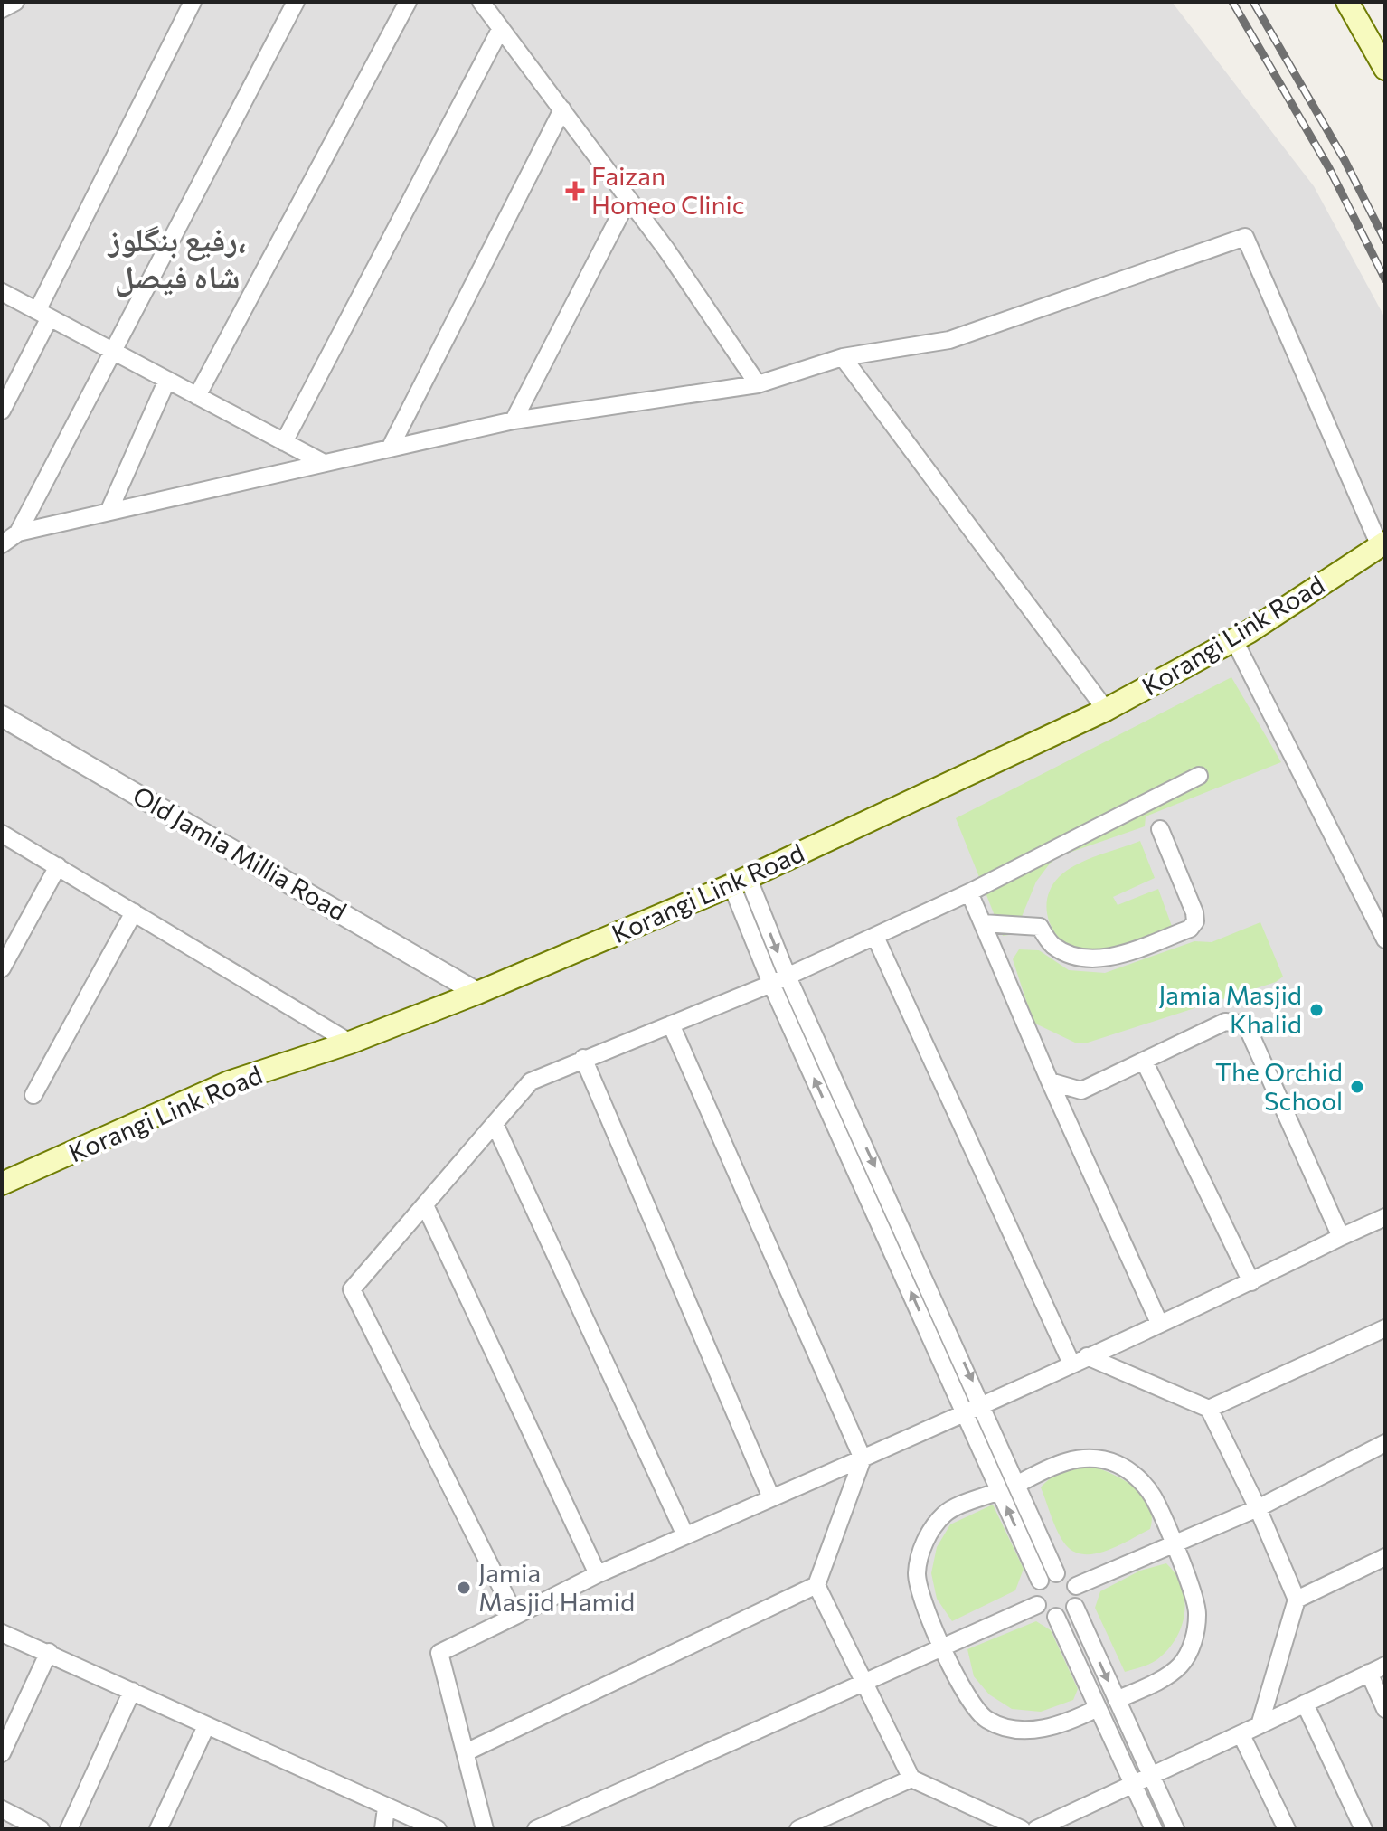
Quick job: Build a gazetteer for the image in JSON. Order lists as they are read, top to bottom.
{
  "streets": {
    "main road": ["Korangi Link Road"],
    "street": ["Old Jamia Millia Road"]
  },
  "crossings": [
    ["Korangi Link Road", "Old Jamia Millia Road"]
  ],
  "districts": ["رفیع بنگلوز، شاہ فیصل"],
  "places": {
    "health": ["Faizan Homeo Clinic"],
    "other": ["Jamia Masjid Khalid", "The Orchid School", "Jamia Masjid Hamid"]
  }
}
